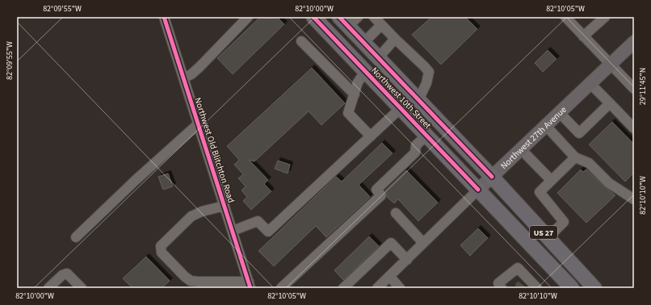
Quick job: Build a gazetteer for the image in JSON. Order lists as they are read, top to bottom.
{
  "streets": {
    "highway": ["Northwest 10th Street", "US 27"],
    "main road": ["Northwest 27th Avenue"],
    "street": ["Northwest Old Blitchton Road"]
  },
  "crossings": [
    ["Northwest 10th Street", "Northwest 27th Avenue"]
  ],
  "coordinates": [
    "82°09'55\"W",
    "82°10'00\"W",
    "82°10'05\"W",
    "29°11'45\"N",
    "82°10'10\"W"
  ]
}
